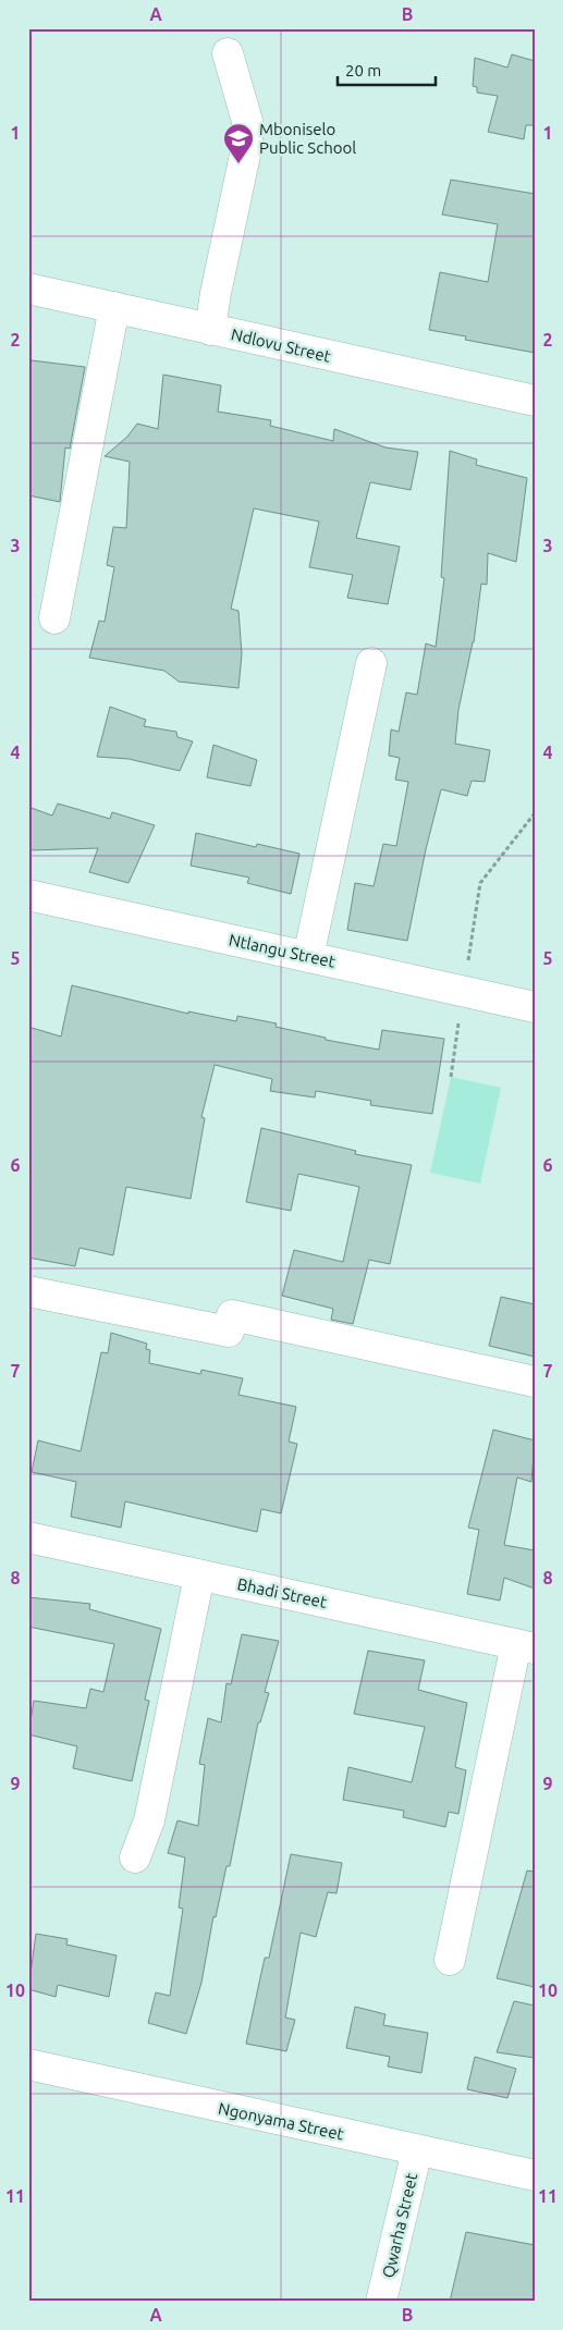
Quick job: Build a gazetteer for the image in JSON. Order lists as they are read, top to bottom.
{
  "streets": {
    "street": [
      "Ndlovu Street",
      "Ntlangu Street",
      "Bhadi Street",
      "Ngonyama Street",
      "Qwarha Street"
    ]
  },
  "crossings": [
    ["Ngonyama Street", "Qwarha Street"]
  ],
  "places": {
    "school or university": ["Mboniselo Public School"]
  },
  "scale_bar": "20 m",
  "grid": {
    "columns": ["A", "B"],
    "rows": [
      "1",
      "2",
      "3",
      "4",
      "5",
      "6",
      "7",
      "8",
      "9",
      "10",
      "11"
    ]
  }
}
